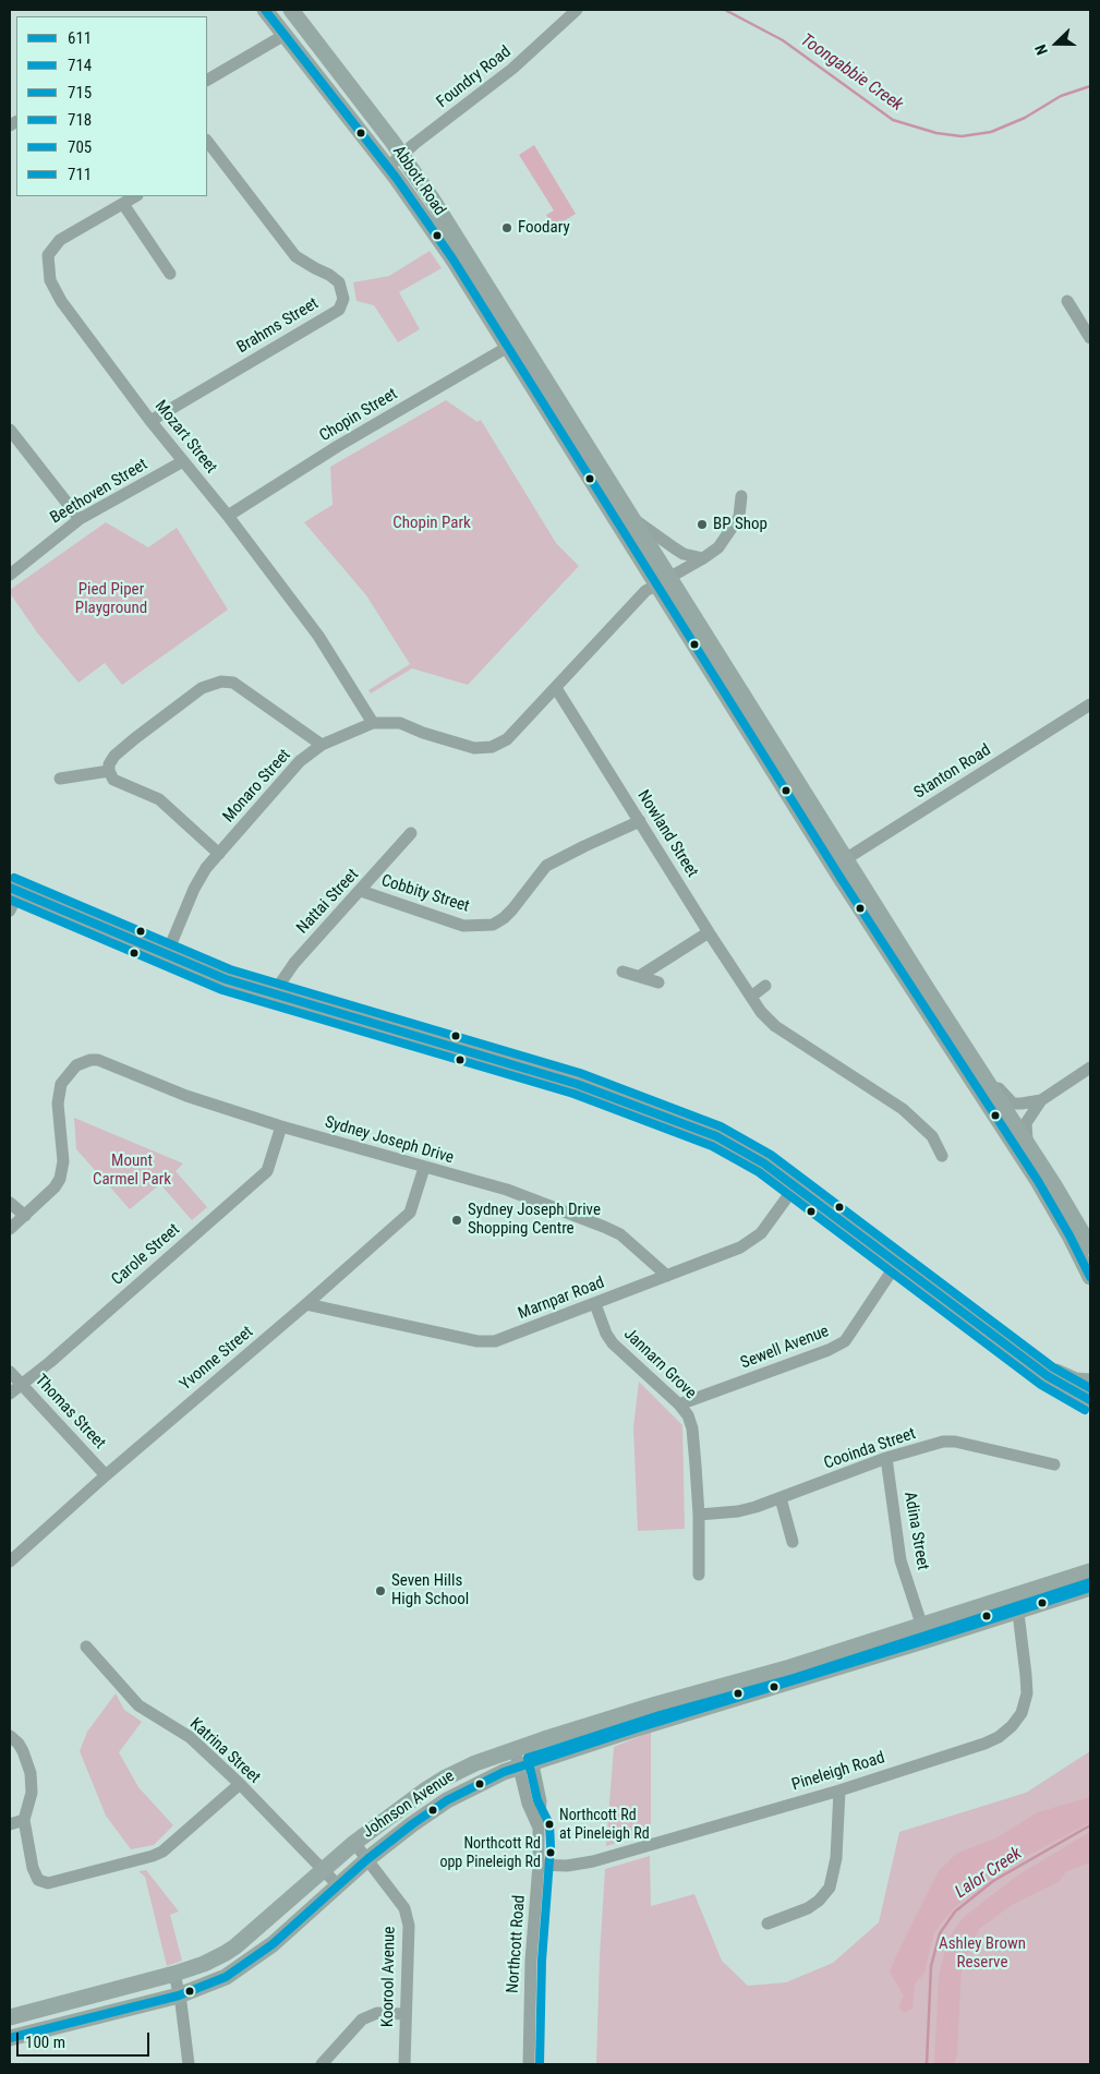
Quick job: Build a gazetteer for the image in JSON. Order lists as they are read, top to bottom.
{
  "streets": {
    "main road": ["Abbott Road", "Johnson Avenue"],
    "street": [
      "Foundry Road",
      "Brahms Street",
      "Chopin Street",
      "Mozart Street",
      "Beethoven Street",
      "Stanton Road",
      "Monaro Street",
      "Nowland Street",
      "Cobbity Street",
      "Nattai Street",
      "Sydney Joseph Drive",
      "Carole Street",
      "Marnpar Road",
      "Sewell Avenue",
      "Yvonne Street",
      "Jannarn Grove",
      "Thomas Street",
      "Cooinda Street",
      "Adina Street",
      "Katrina Street",
      "Pineleigh Road",
      "Northcott Road",
      "Koorool Avenue"
    ]
  },
  "crossings": [
    ["Foundry Road", "Abbott Road"],
    ["Abbott Road", "Chopin Street"],
    ["Abbott Road", "Stanton Road"],
    ["Abbott Road", "Monaro Street"],
    ["Brahms Street", "Mozart Street"],
    ["Chopin Street", "Mozart Street"],
    ["Mozart Street", "Beethoven Street"],
    ["Mozart Street", "Monaro Street"],
    ["Monaro Street", "Nowland Street"],
    ["Nowland Street", "Cobbity Street"],
    ["Cobbity Street", "Nattai Street"],
    ["Sydney Joseph Drive", "Carole Street"],
    ["Sydney Joseph Drive", "Marnpar Road"],
    ["Sydney Joseph Drive", "Yvonne Street"],
    ["Carole Street", "Thomas Street"],
    ["Marnpar Road", "Yvonne Street"],
    ["Marnpar Road", "Jannarn Grove"],
    ["Sewell Avenue", "Jannarn Grove"],
    ["Yvonne Street", "Thomas Street"],
    ["Jannarn Grove", "Cooinda Street"],
    ["Cooinda Street", "Adina Street"],
    ["Adina Street", "Johnson Avenue"],
    ["Katrina Street", "Johnson Avenue"],
    ["Pineleigh Road", "Johnson Avenue"],
    ["Pineleigh Road", "Northcott Road"],
    ["Johnson Avenue", "Northcott Road"],
    ["Johnson Avenue", "Koorool Avenue"]
  ],
  "water": ["Toongabbie Creek", "Lalor Creek"],
  "parks": [
    "Chopin Park",
    "Pied Piper Playground",
    "Mount Carmel Park",
    "Ashley Brown Reserve"
  ],
  "places": [
    "Foodary",
    "BP Shop",
    "Sydney Joseph Drive Shopping Centre",
    "Seven Hills High School",
    "Northcott Rd at Pineleigh Rd",
    "Northcott Rd opp Pineleigh Rd"
  ],
  "lines": [
    "transit line 611",
    "transit line 718",
    "transit line 714",
    "transit line 715",
    "transit line 711",
    "transit line 705"
  ],
  "legend": [
    "611",
    "714",
    "715",
    "718",
    "705",
    "711"
  ],
  "scale_bar": "100 m",
  "north": "left"
}
